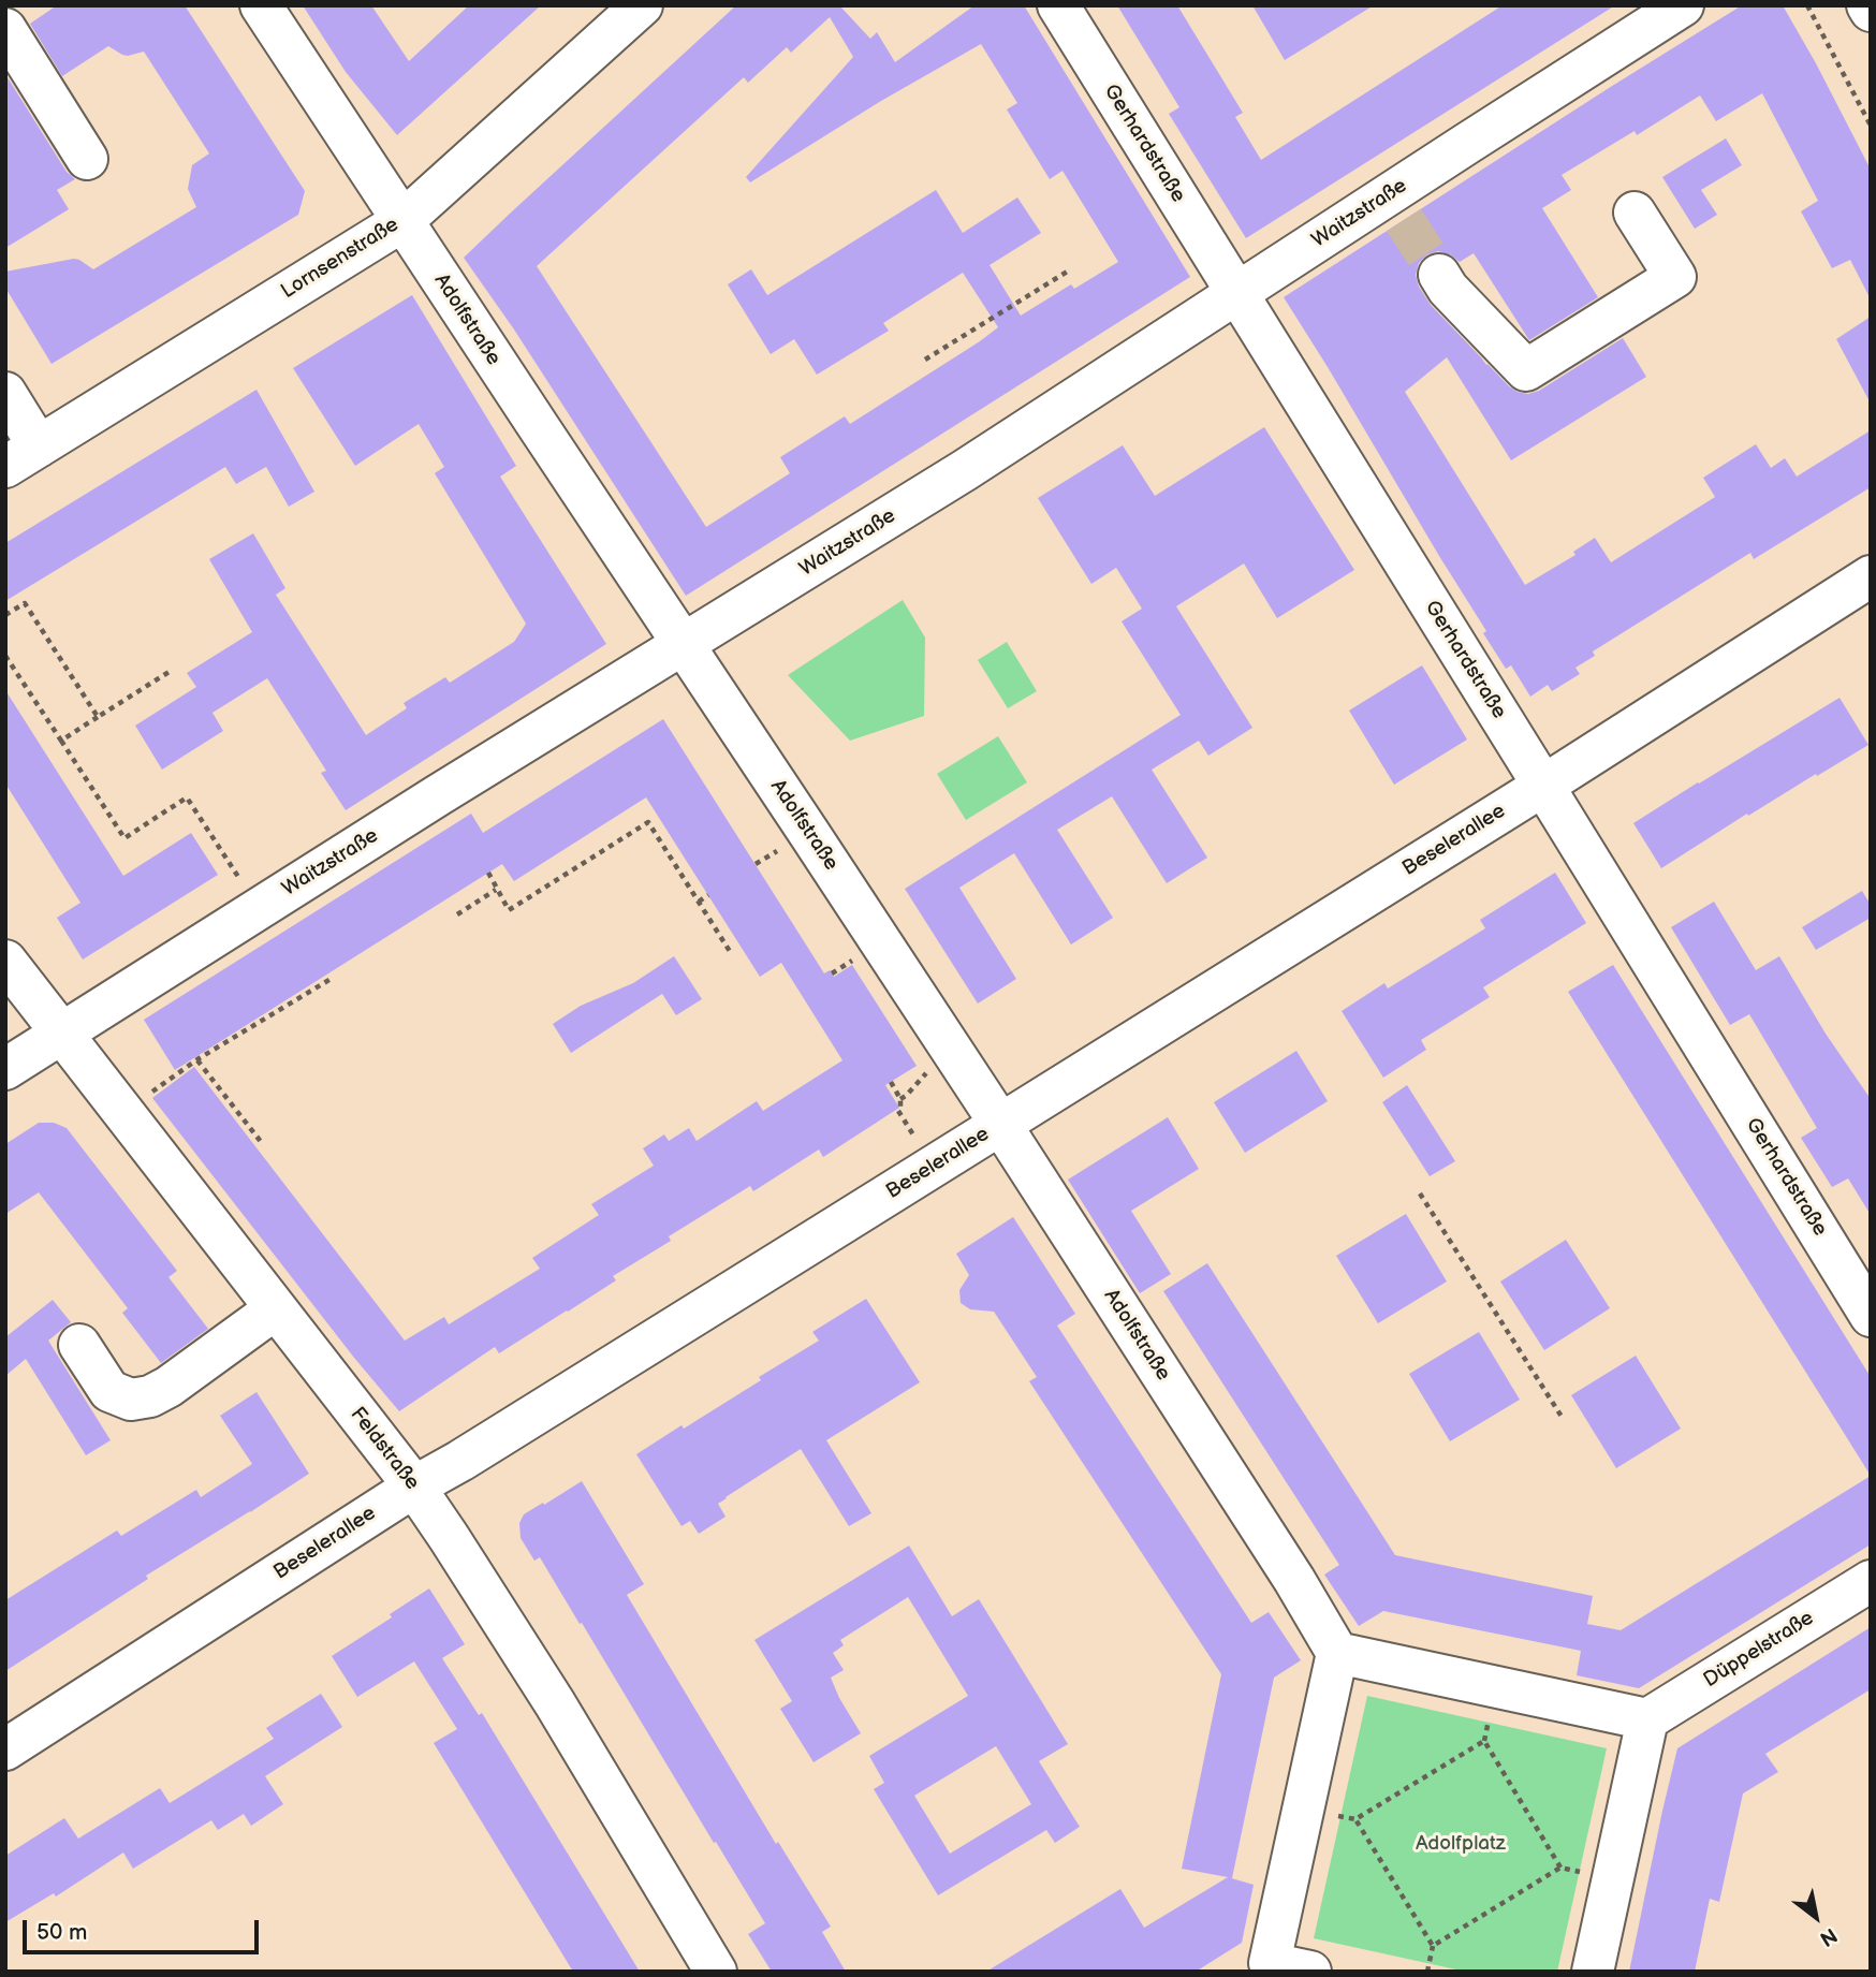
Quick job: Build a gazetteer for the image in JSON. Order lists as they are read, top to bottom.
{
  "streets": {
    "street": [
      "Gerhardstraße",
      "Waitzstraße",
      "Lornsenstraße",
      "Adolfstraße",
      "Beselerallee",
      "Feldstraße",
      "Düppelstraße"
    ]
  },
  "crossings": [
    ["Gerhardstraße", "Waitzstraße"],
    ["Gerhardstraße", "Beselerallee"],
    ["Waitzstraße", "Adolfstraße"],
    ["Waitzstraße", "Feldstraße"],
    ["Lornsenstraße", "Adolfstraße"],
    ["Adolfstraße", "Beselerallee"],
    ["Beselerallee", "Feldstraße"]
  ],
  "parks": ["Adolfplatz"],
  "scale_bar": "50 m",
  "north": "bottom right"
}
